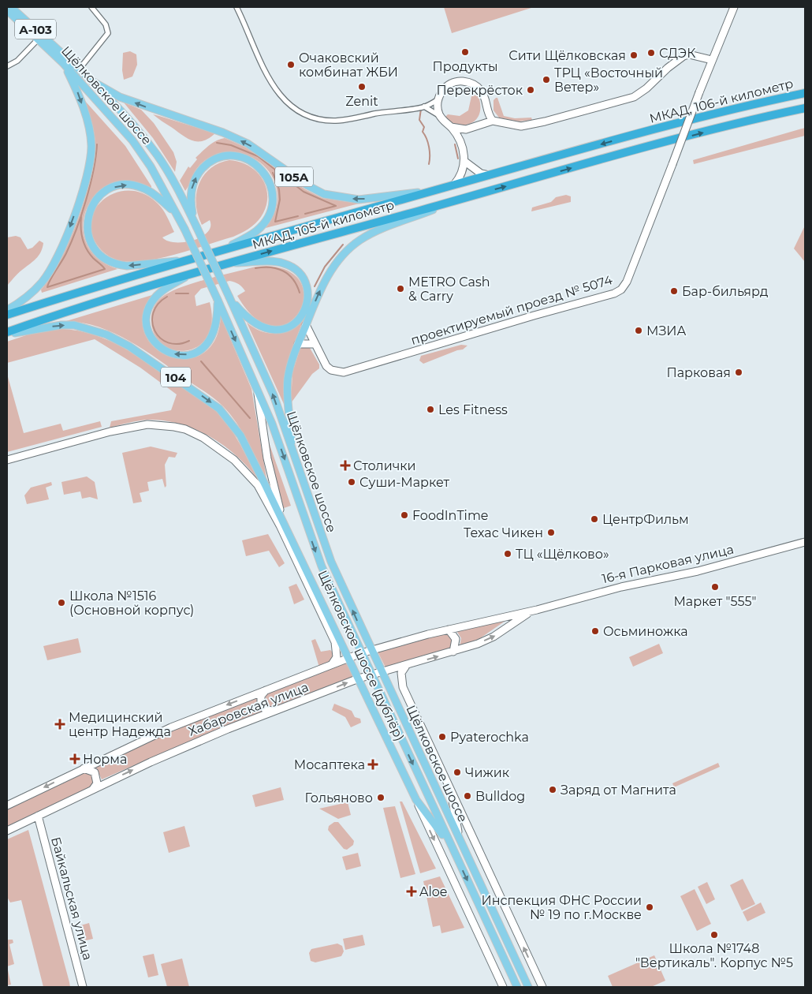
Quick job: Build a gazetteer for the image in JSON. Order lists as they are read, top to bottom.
{
  "streets": {
    "highway": ["МКАД, 106-й километр", "МКАД, 105-й километр"],
    "main road": [
      "А-103",
      "Щёлковское шоссе",
      "105A",
      "104",
      "Щёлковское шоссе (дублёр)"
    ],
    "street": [
      "проектируемый проезд № 5074",
      "16-я Парковая улица",
      "Хабаровская улица",
      "Байкальская улица"
    ]
  },
  "crossings": [
    ["Щёлковское шоссе", "105A"],
    ["Щёлковское шоссе", "16-я Парковая улица"],
    ["Щёлковское шоссе", "Щёлковское шоссе (дублёр)"],
    ["Щёлковское шоссе", "Хабаровская улица"],
    ["МКАД, 106-й километр", "МКАД, 105-й километр"],
    ["105A", "МКАД, 105-й километр"],
    ["МКАД, 105-й километр", "104"],
    ["104", "Щёлковское шоссе (дублёр)"],
    ["16-я Парковая улица", "Щёлковское шоссе (дублёр)"],
    ["16-я Парковая улица", "Хабаровская улица"],
    ["Щёлковское шоссе (дублёр)", "Хабаровская улица"],
    ["Хабаровская улица", "Байкальская улица"]
  ],
  "places": {
    "other": [
      "Продукты",
      "СДЭК",
      "Сити Щёлковская",
      "Очаковский комбинат ЖБИ",
      "ТРЦ «Восточный Ветер»",
      "Zenit",
      "Перекрёсток",
      "METRO Cash & Carry",
      "Бар-бильярд",
      "МЗИА",
      "Парковая",
      "Les Fitness",
      "Суши-Маркет",
      "FoodInTime",
      "ЦентрФильм",
      "Техас Чикен",
      "ТЦ «Щёлково»",
      "Маркет \"555\"",
      "Школа №1516 (Основной корпус)",
      "Осьминожка",
      "Pyaterochka",
      "Чижик",
      "Заряд от Магнита",
      "Bulldog",
      "Гольяново",
      "Инспекция ФНС России № 19 по г.Москве",
      "Школа №1748 \"Вертикаль\". Корпус №5"
    ],
    "health": [
      "Столички",
      "Медицинский центр Надежда",
      "Норма",
      "Мосаптека",
      "Aloe"
    ]
  }
}
